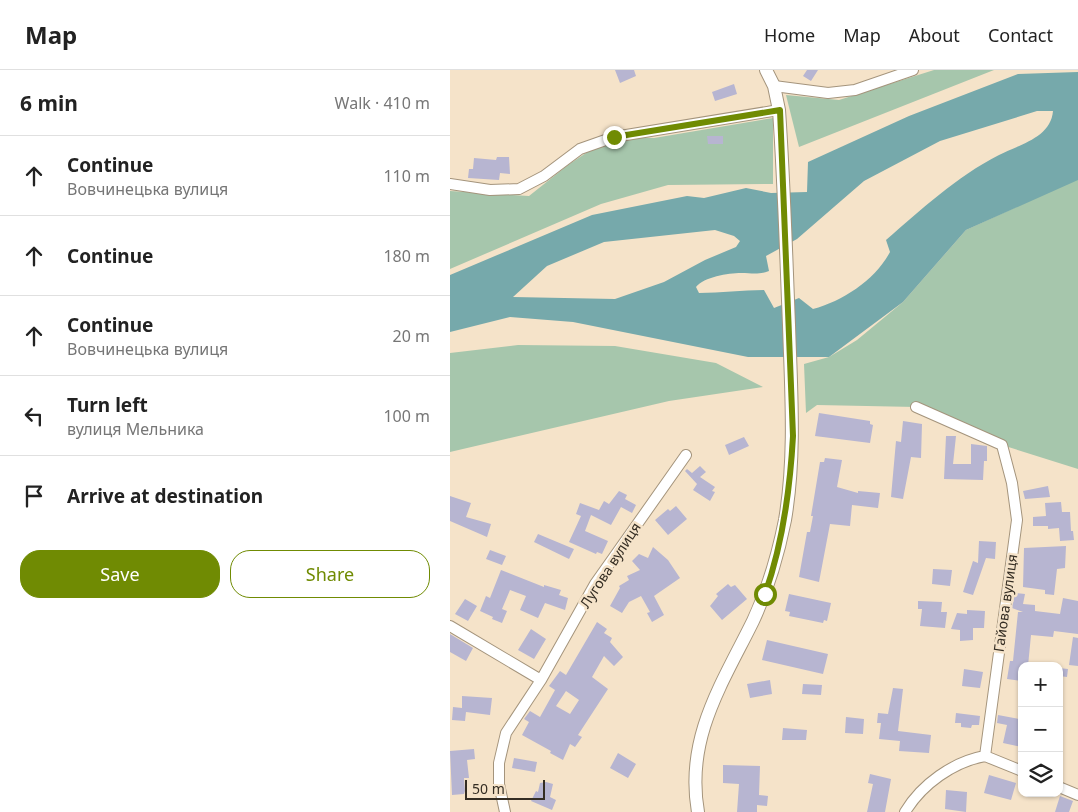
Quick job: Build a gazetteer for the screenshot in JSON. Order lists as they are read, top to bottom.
{
  "streets": {
    "street": ["Лугова вулиця", "Гайова вулиця"]
  },
  "scale_bar": "50 m",
  "page": {
    "header": "Map",
    "nav": [
      "Home",
      "Map",
      "About",
      "Contact"
    ],
    "heading": ["6 min", "Walk · 410 m"],
    "list": [
      ["Continue", "Вовчинецька вулиця", "110 m"],
      ["Continue", "180 m"],
      ["Continue", "Вовчинецька вулиця", "20 m"],
      ["Turn left", "вулиця Мельника", "100 m"],
      "Arrive at destination"
    ],
    "buttons": ["Save", "Share"],
    "map_buttons": ["+", "−"],
    "scale": "50 m"
  }
}
